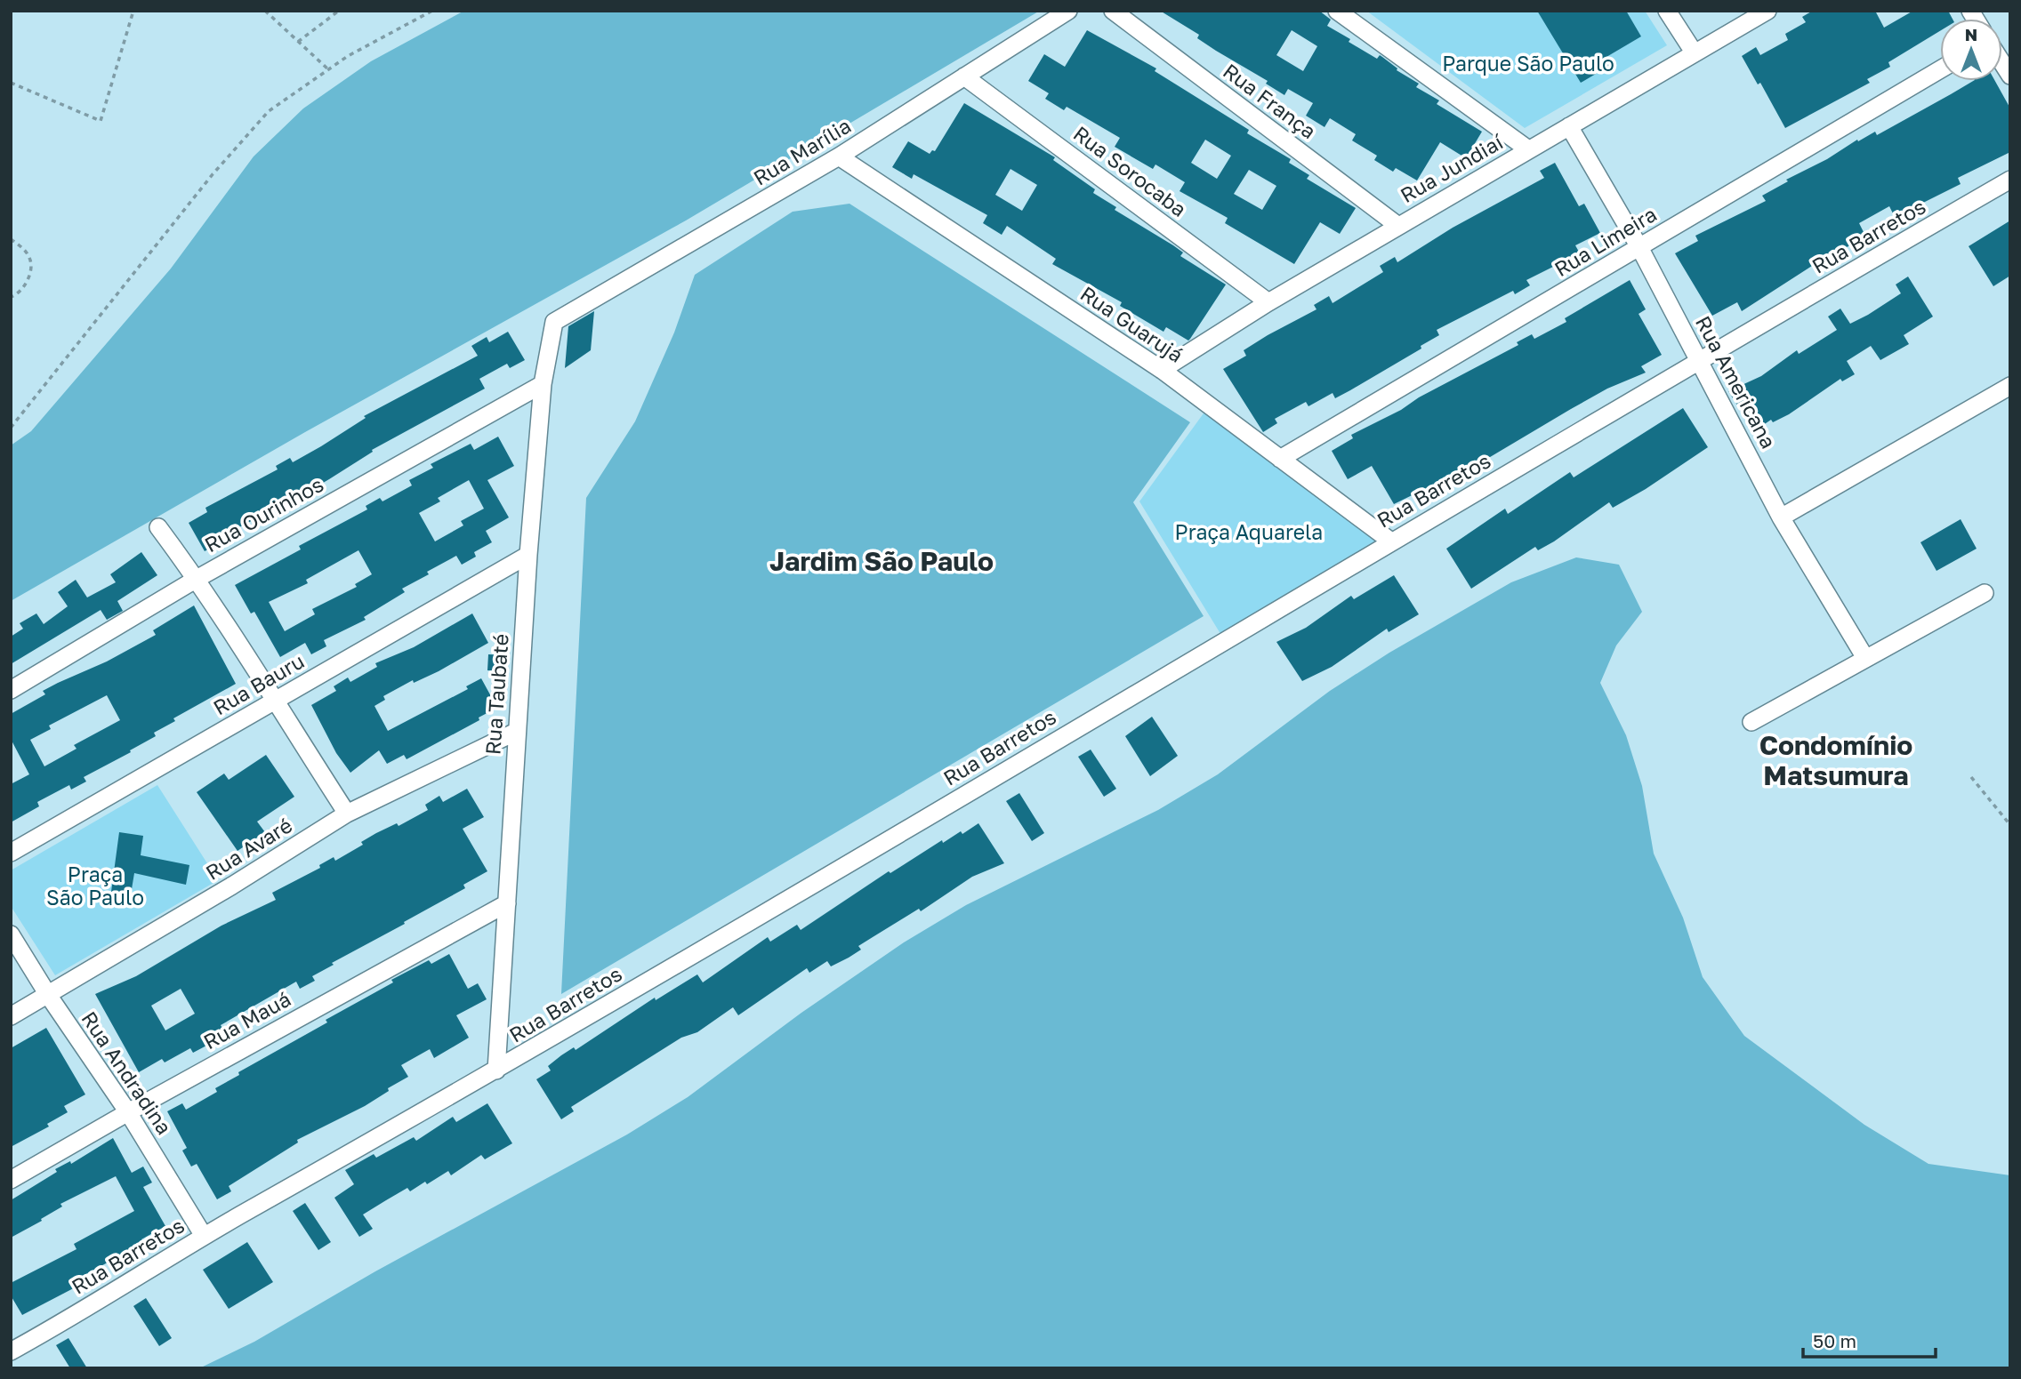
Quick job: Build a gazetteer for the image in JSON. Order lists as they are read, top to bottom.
{
  "streets": {
    "street": [
      "Rua França",
      "Rua Marília",
      "Rua Jundiaí",
      "Rua Sorocaba",
      "Rua Barretos",
      "Rua Limeira",
      "Rua Guarujá",
      "Rua Americana",
      "Rua Ourinhos",
      "Rua Bauru",
      "Rua Taubaté",
      "Rua Avaré",
      "Rua Mauá",
      "Rua Andradina"
    ]
  },
  "crossings": [
    ["Rua França", "Rua Jundiaí"],
    ["Rua Marília", "Rua Sorocaba"],
    ["Rua Marília", "Rua Guarujá"],
    ["Rua Marília", "Rua Taubaté"],
    ["Rua Jundiaí", "Rua Sorocaba"],
    ["Rua Jundiaí", "Rua Guarujá"],
    ["Rua Jundiaí", "Rua Americana"],
    ["Rua Barretos", "Rua Guarujá"],
    ["Rua Barretos", "Rua Americana"],
    ["Rua Barretos", "Rua Taubaté"],
    ["Rua Barretos", "Rua Andradina"],
    ["Rua Limeira", "Rua Guarujá"],
    ["Rua Limeira", "Rua Americana"],
    ["Rua Ourinhos", "Rua Taubaté"],
    ["Rua Bauru", "Rua Taubaté"],
    ["Rua Taubaté", "Rua Avaré"],
    ["Rua Taubaté", "Rua Mauá"],
    ["Rua Avaré", "Rua Andradina"],
    ["Rua Mauá", "Rua Andradina"]
  ],
  "districts": ["Jardim São Paulo", "Condomínio Matsumura"],
  "parks": ["Parque São Paulo", "Praça Aquarela", "Praça São Paulo"],
  "scale_bar": "50 m",
  "north": "top"
}
